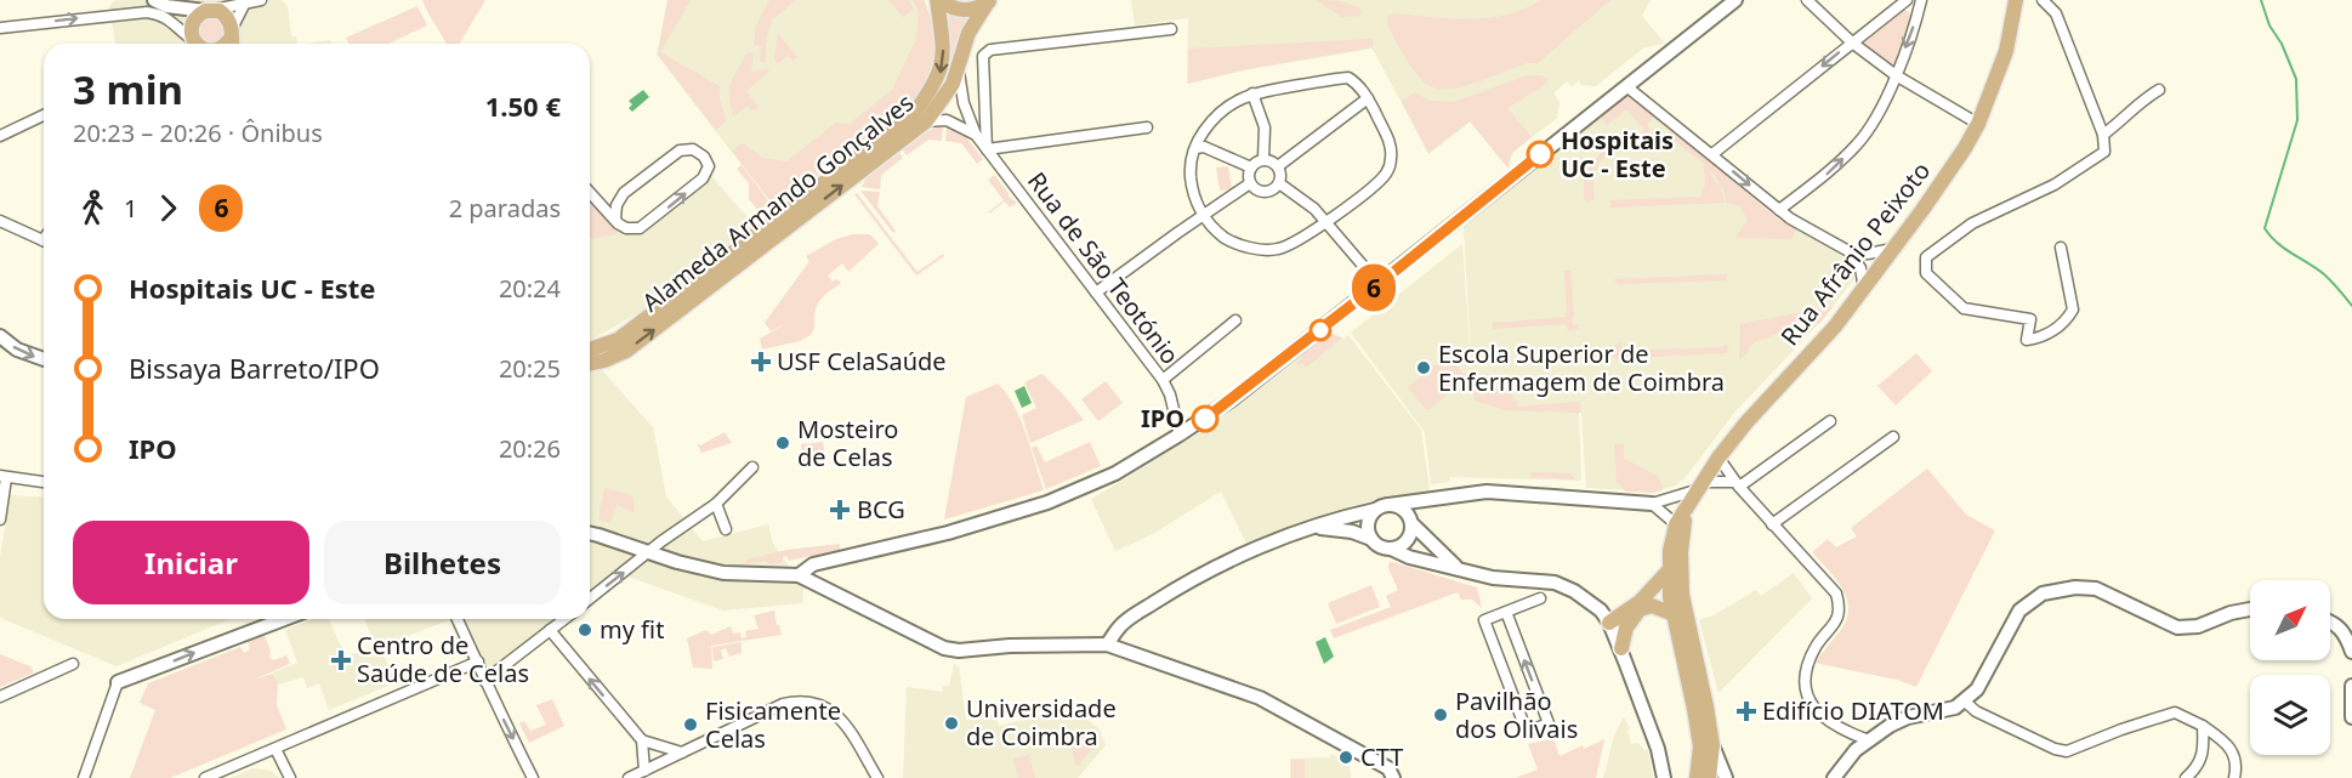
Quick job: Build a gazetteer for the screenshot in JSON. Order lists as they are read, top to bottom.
{
  "streets": {
    "main road": ["Alameda Armando Gonçalves", "Rua Afrânio Peixoto"],
    "street": ["Rua de São Teotónio"]
  },
  "places": {
    "other": [
      "Hospitais UC - Este",
      "Escola Superior de Enfermagem de Coimbra",
      "IPO",
      "Mosteiro de Celas",
      "my fit",
      "Pavilhão dos Olivais",
      "Universidade de Coimbra",
      "Fisicamente Celas",
      "CTT"
    ],
    "health": [
      "USF CelaSaúde",
      "BCG",
      "Centro de Saúde de Celas",
      "Edifício DIATOM"
    ]
  },
  "lines": ["bus line 6"],
  "north": "top right",
  "page": {
    "on_map": "6",
    "heading": ["3 min", "20:23 – 20:26 · Ônibus", "1.50 €"],
    "legs": ["1", "6", "2 paradas"],
    "list": [
      {
        "name": "Hospitais UC - Este",
        "value": "20:24"
      },
      {
        "name": "Bissaya Barreto/IPO",
        "value": "20:25"
      },
      {
        "name": "IPO",
        "value": "20:26"
      }
    ],
    "buttons": ["Iniciar", "Bilhetes"]
  }
}
